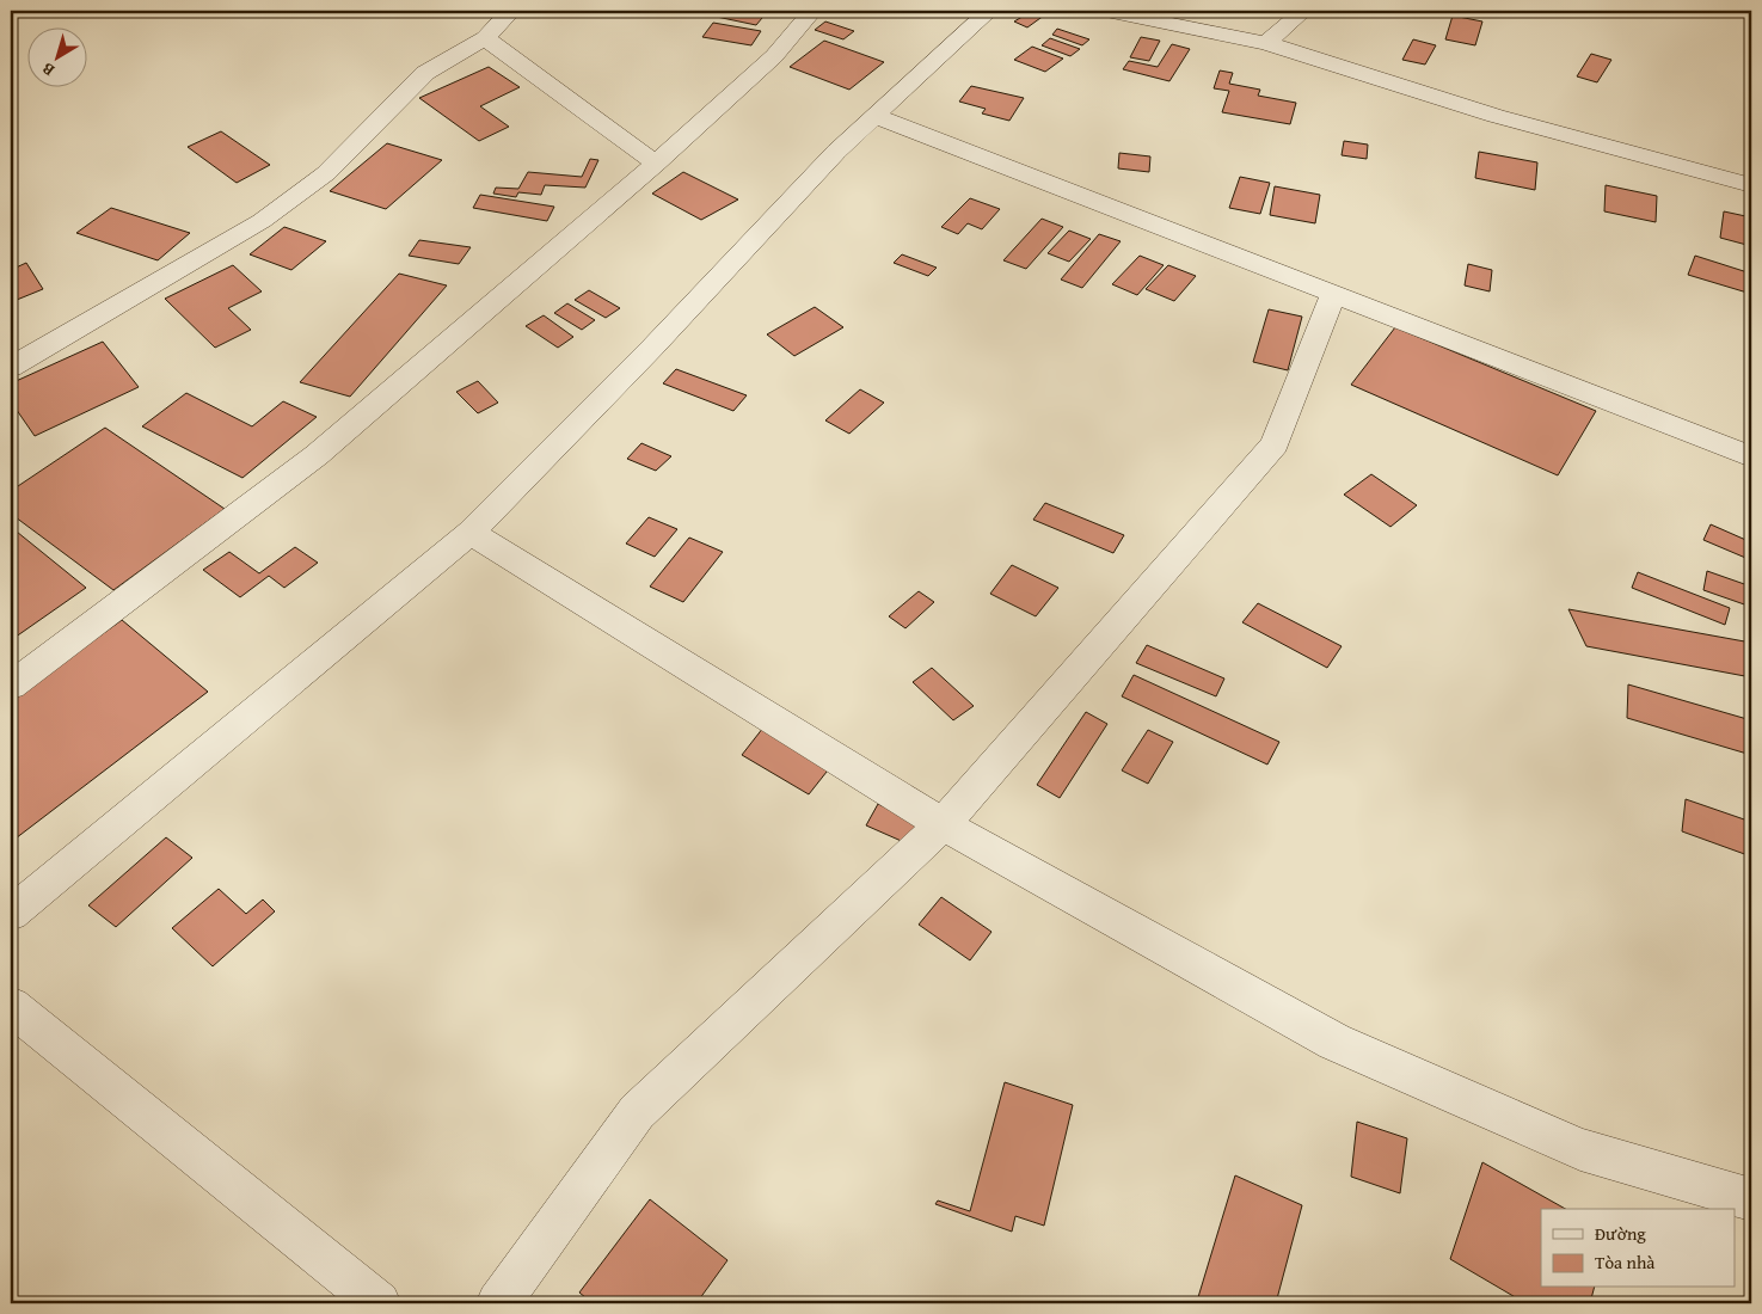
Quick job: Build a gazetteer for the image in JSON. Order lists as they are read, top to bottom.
{
  "legend": ["Đường", "Tòa nhà"],
  "north": "bottom left"
}
